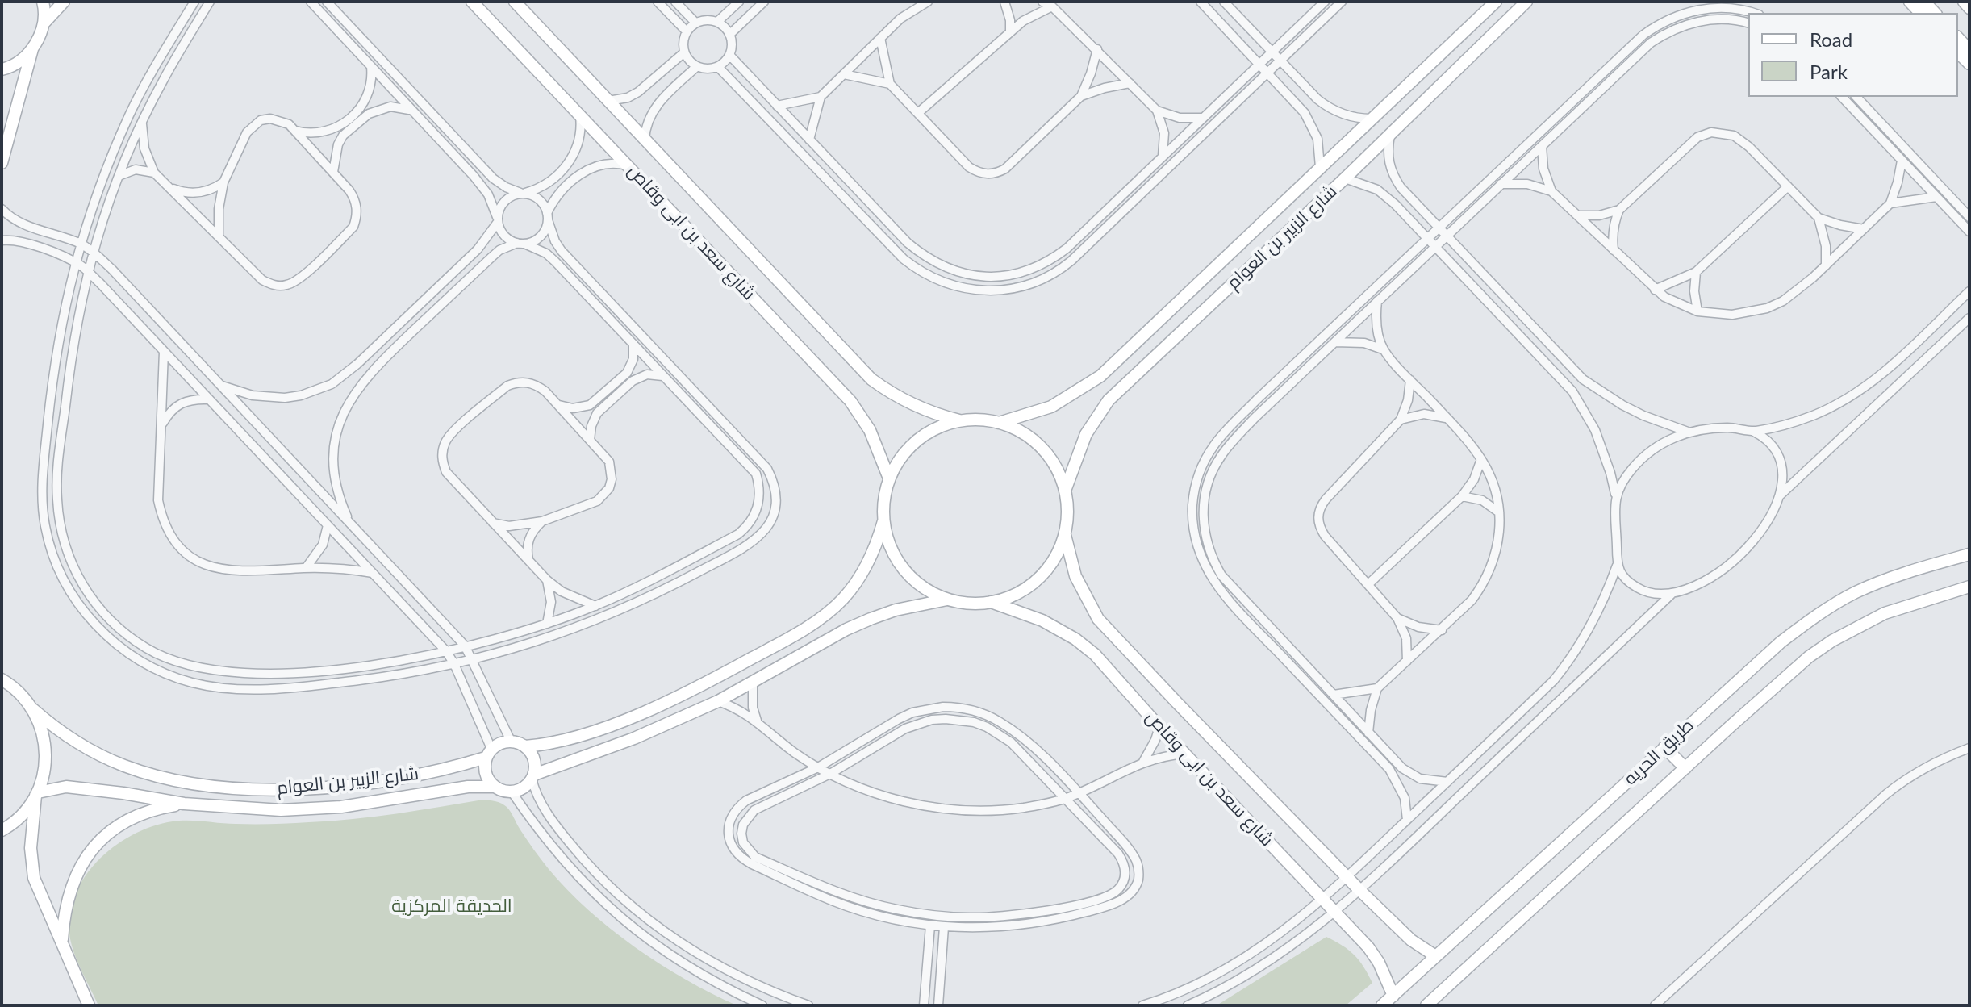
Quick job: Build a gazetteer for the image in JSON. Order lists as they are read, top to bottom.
{
  "streets": {
    "street": ["شارع سعد بن ابى وقاص", "شارع الزبير بن العوام", "طريق الحريه"]
  },
  "crossings": [
    ["شارع سعد بن ابى وقاص", "شارع الزبير بن العوام"],
    ["شارع سعد بن ابى وقاص", "طريق الحريه"]
  ],
  "parks": ["الحديقة المركزية"],
  "legend": ["Road", "Park"]
}
